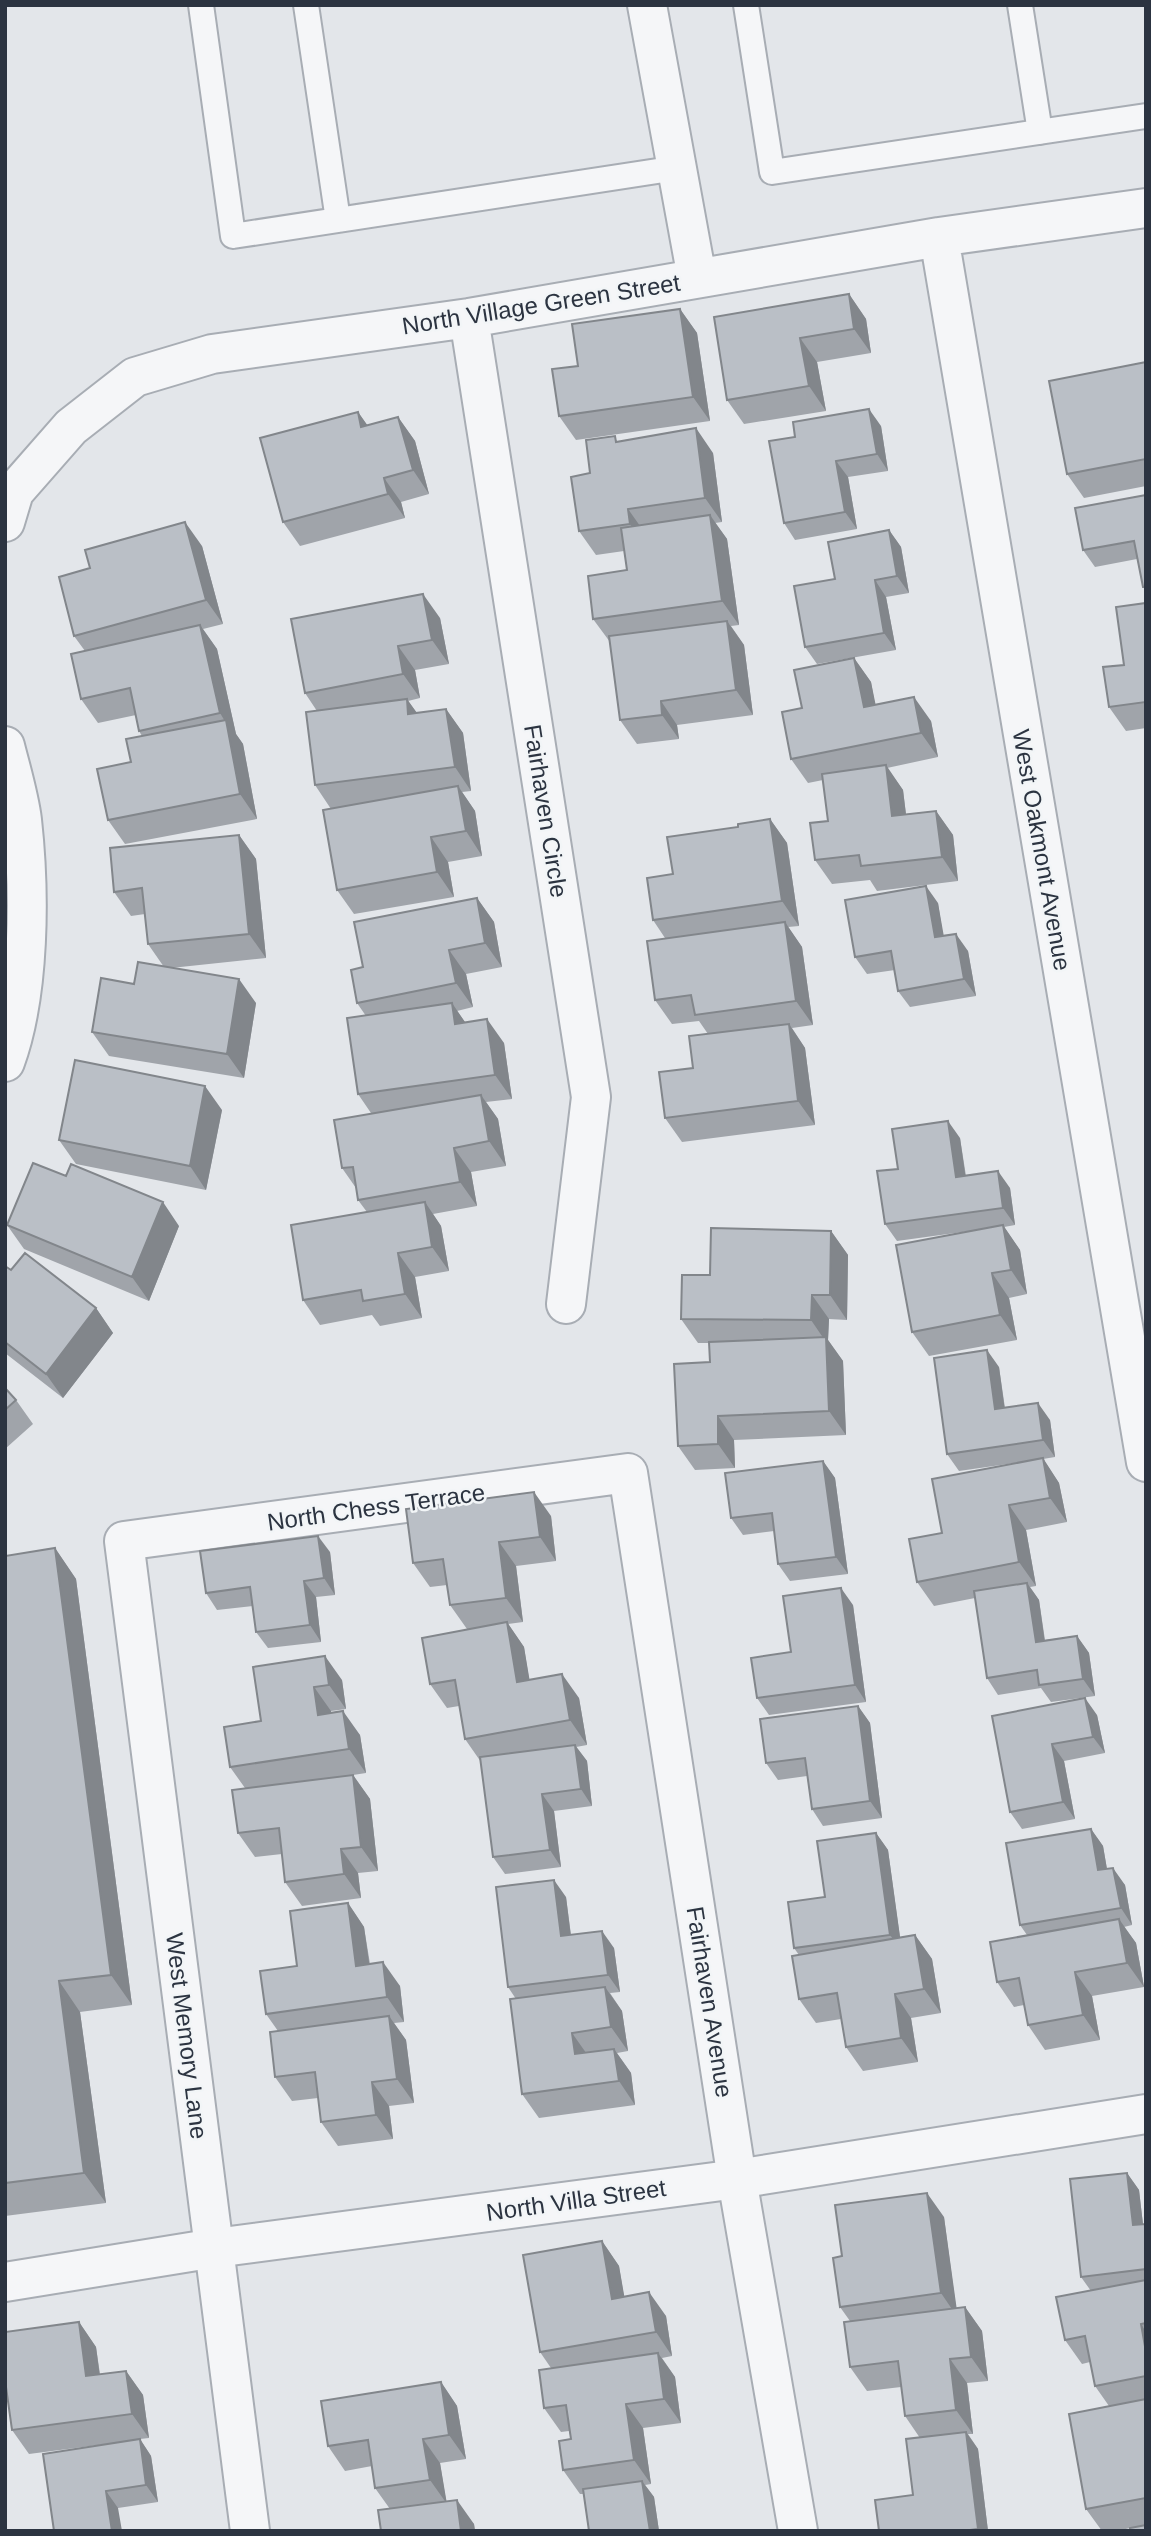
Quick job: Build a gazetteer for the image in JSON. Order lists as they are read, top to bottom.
{
  "streets": {
    "street": [
      "North Village Green Street",
      "Fairhaven Circle",
      "West Oakmont Avenue",
      "North Chess Terrace",
      "Fairhaven Avenue",
      "West Memory Lane",
      "North Villa Street"
    ]
  },
  "crossings": [
    ["North Village Green Street", "Fairhaven Circle"],
    ["North Village Green Street", "West Oakmont Avenue"],
    ["North Chess Terrace", "Fairhaven Avenue"],
    ["North Chess Terrace", "West Memory Lane"],
    ["Fairhaven Avenue", "North Villa Street"],
    ["West Memory Lane", "North Villa Street"]
  ]
}
